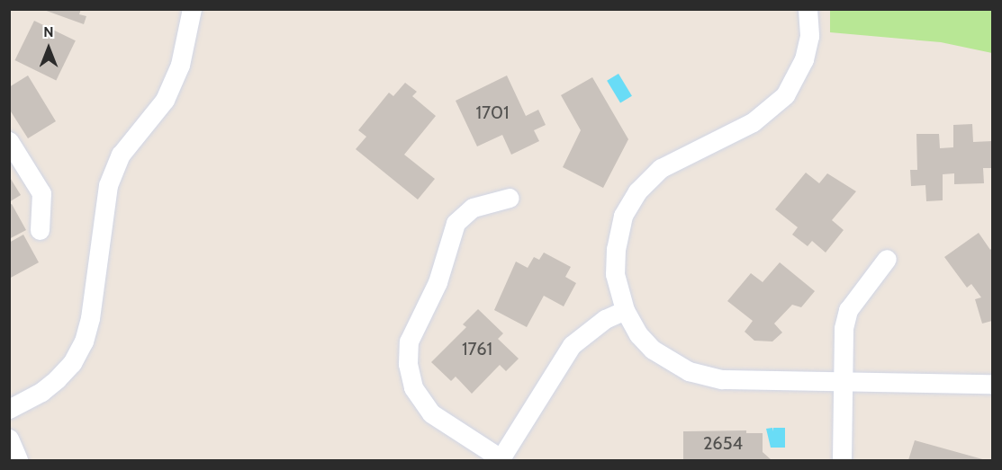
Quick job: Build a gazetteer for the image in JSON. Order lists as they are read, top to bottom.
{
  "house_numbers": ["1701", "1761", "2654"],
  "north": "top"
}
